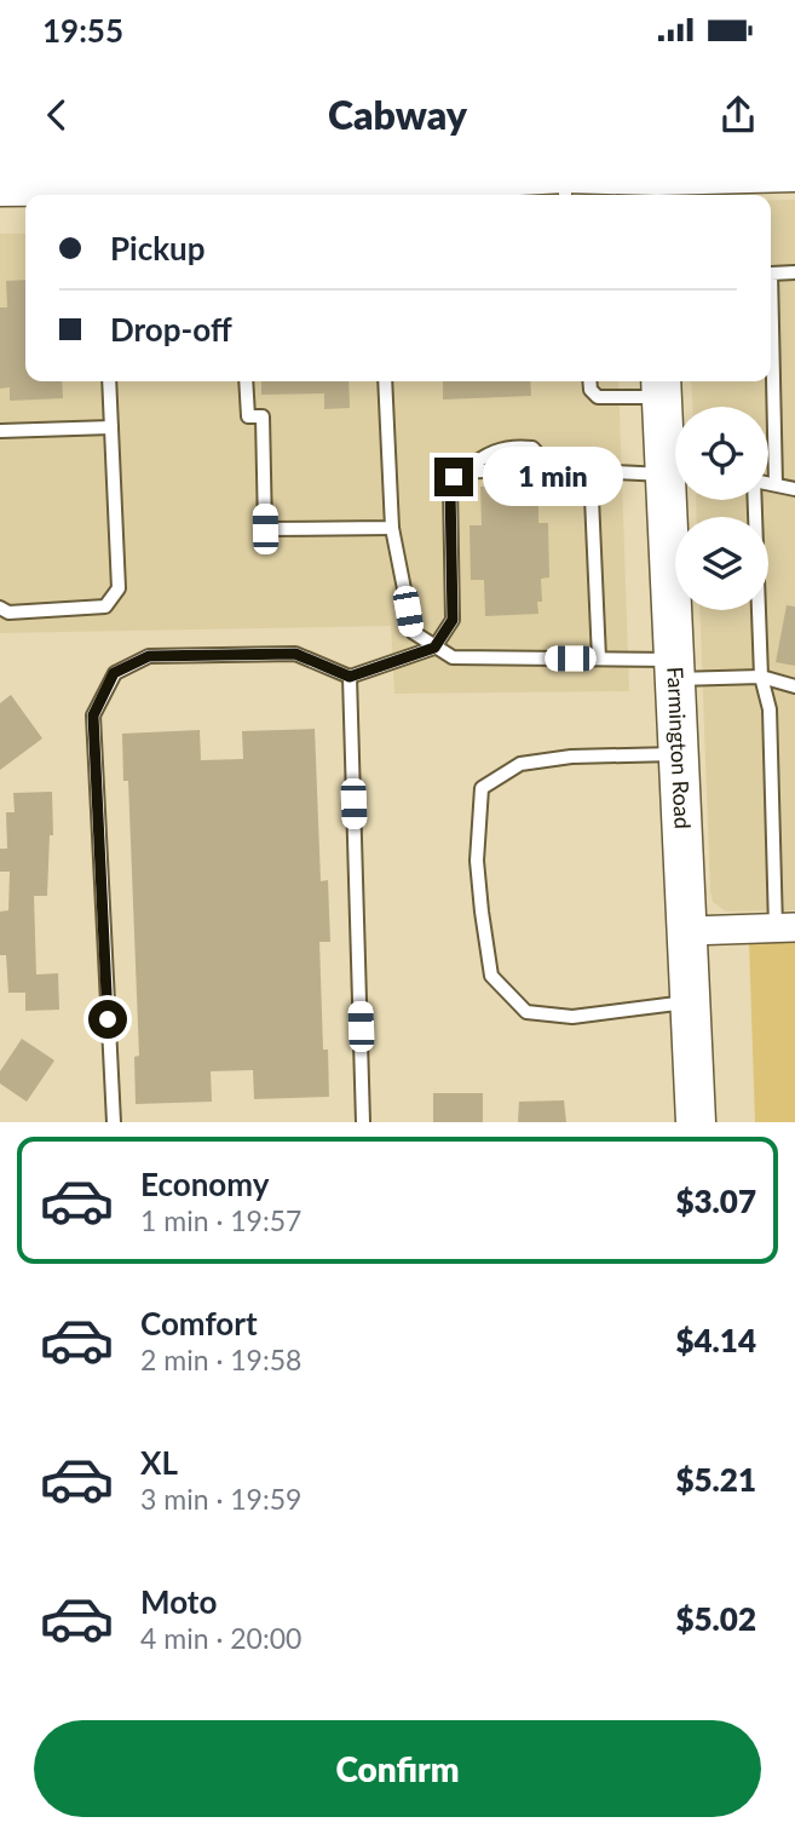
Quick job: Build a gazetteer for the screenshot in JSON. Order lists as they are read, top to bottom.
{
  "streets": {
    "main road": ["Farmington Road"]
  },
  "page": {
    "status": "19:55",
    "header": "Cabway",
    "banner": ["Pickup", "Drop-off"],
    "bubble": "1 min",
    "list": [
      {
        "name": "Economy",
        "note": "1 min · 19:57",
        "value": "$3.07"
      },
      {
        "name": "Comfort",
        "note": "2 min · 19:58",
        "value": "$4.14"
      },
      {
        "name": "XL",
        "note": "3 min · 19:59",
        "value": "$5.21"
      },
      {
        "name": "Moto",
        "note": "4 min · 20:00",
        "value": "$5.02"
      }
    ],
    "buttons": "Confirm"
  }
}
